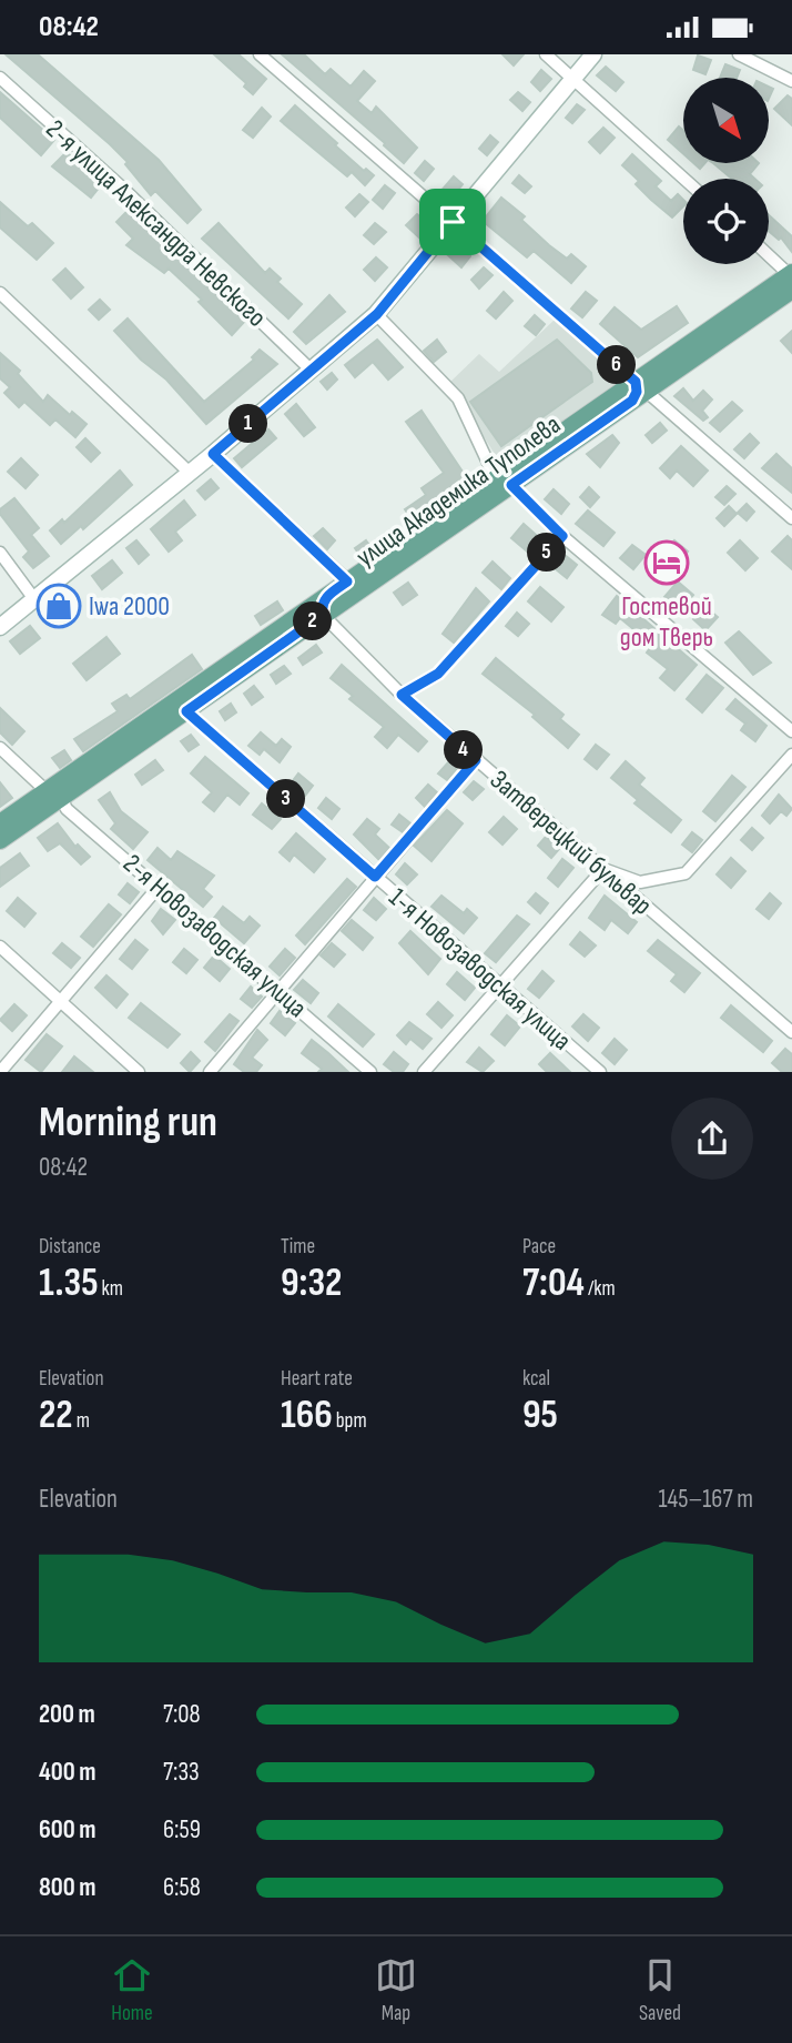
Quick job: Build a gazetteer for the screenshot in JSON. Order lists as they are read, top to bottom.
{
  "streets": {
    "main road": ["улица Академика Туполева"],
    "street": [
      "2-я улица Александра Невского",
      "Затверецкий бульвар",
      "2-я Новозаводская улица",
      "1-я Новозаводская улица"
    ]
  },
  "crossings": [
    ["улица Академика Туполева", "Затверецкий бульвар"],
    ["улица Академика Туполева", "2-я Новозаводская улица"],
    ["улица Академика Туполева", "1-я Новозаводская улица"]
  ],
  "places": {
    "hotel": ["Гостевой дом Тверь"],
    "shop": ["Iwa 2000"]
  },
  "north": "bottom right",
  "page": {
    "status": "08:42",
    "pins": [
      "6",
      "1",
      "5",
      "2",
      "4",
      "3"
    ],
    "heading": ["Morning run", "08:42"],
    "stats": [
      ["Distance", "1.35 km"],
      ["Time", "9:32"],
      ["Pace", "7:04 /km"],
      ["Elevation", "22 m"],
      ["Heart rate", "166 bpm"],
      ["kcal", "95"]
    ],
    "chart": ["Elevation", "145–167 m"],
    "list": [
      {
        "name": "200 m",
        "note": "7:08"
      },
      {
        "name": "400 m",
        "note": "7:33"
      },
      {
        "name": "600 m",
        "note": "6:59"
      },
      {
        "name": "800 m",
        "note": "6:58"
      }
    ],
    "tabs": ["Home", "Map", "Saved"]
  }
}
